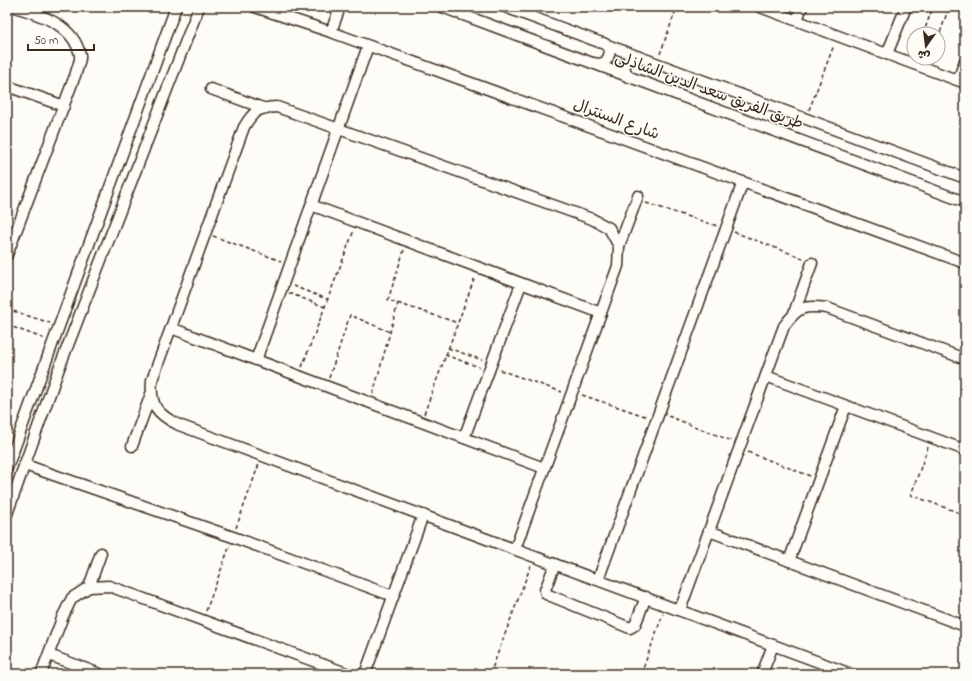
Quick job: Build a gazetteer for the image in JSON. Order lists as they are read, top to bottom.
{
  "streets": {
    "street": ["طريق الفريق سعد الدين الشاذلى", "شارع السنترال"]
  },
  "scale_bar": "50 m",
  "north": "bottom"
}
